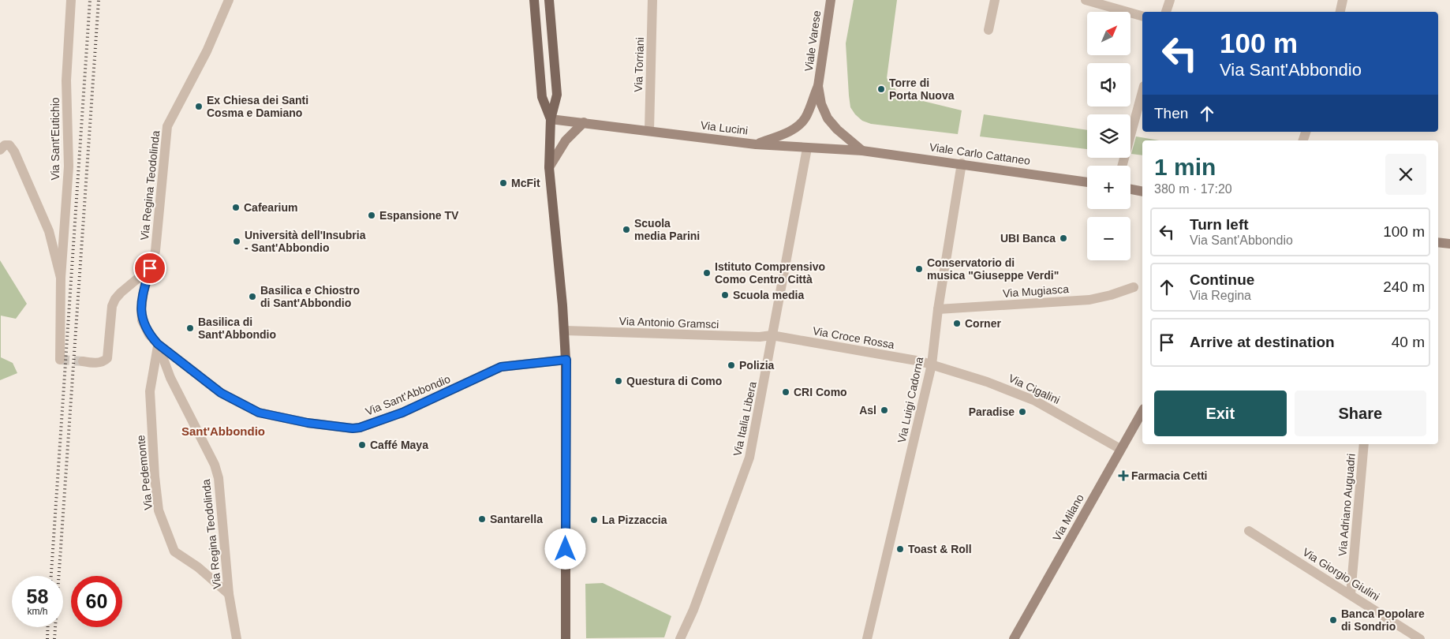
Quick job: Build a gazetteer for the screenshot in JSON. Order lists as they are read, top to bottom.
{
  "streets": {
    "street": [
      "Viale Varese",
      "Via Torriani",
      "Via Lucini",
      "Via Sant'Eutichio",
      "Viale Carlo Cattaneo",
      "Via Regina Teodolinda",
      "Via Mugiasca",
      "Via Antonio Gramsci",
      "Via Croce Rossa",
      "Via Cigalini",
      "Via Sant'Abbondio",
      "Via Luigi Cadorna",
      "Via Italia Libera",
      "Via Pedemonte",
      "Via Adriano Auguadri",
      "Via Milano",
      "Via Giorgio Giulini"
    ]
  },
  "crossings": [
    ["Viale Varese", "Via Lucini"],
    ["Viale Varese", "Viale Carlo Cattaneo"],
    ["Via Torriani", "Via Lucini"],
    ["Via Lucini", "Viale Carlo Cattaneo"],
    ["Via Lucini", "Via Italia Libera"],
    ["Viale Carlo Cattaneo", "Via Luigi Cadorna"],
    ["Via Regina Teodolinda", "Via Sant'Abbondio"],
    ["Via Regina Teodolinda", "Via Pedemonte"],
    ["Via Mugiasca", "Via Luigi Cadorna"],
    ["Via Antonio Gramsci", "Via Croce Rossa"],
    ["Via Antonio Gramsci", "Via Italia Libera"],
    ["Via Croce Rossa", "Via Cigalini"],
    ["Via Croce Rossa", "Via Luigi Cadorna"],
    ["Via Croce Rossa", "Via Italia Libera"],
    ["Via Cigalini", "Via Luigi Cadorna"],
    ["Via Cigalini", "Via Milano"],
    ["Via Sant'Abbondio", "Via Pedemonte"],
    ["Via Adriano Auguadri", "Via Giorgio Giulini"]
  ],
  "districts": ["Sant'Abbondio"],
  "places": {
    "other": [
      "Torre di Porta Nuova",
      "Ex Chiesa dei Santi Cosma e Damiano",
      "McFit",
      "Cafearium",
      "Espansione TV",
      "Scuola media Parini",
      "UBI Banca",
      "Università dell'Insubria - Sant'Abbondio",
      "Conservatorio di musica \"Giuseppe Verdi\"",
      "Istituto Comprensivo Como Centro Città",
      "Scuola media",
      "Basilica e Chiostro di Sant'Abbondio",
      "Corner",
      "Basilica di Sant'Abbondio",
      "Polizia",
      "Questura di Como",
      "CRI Como",
      "Asl",
      "Paradise",
      "Caffé Maya",
      "Santarella",
      "La Pizzaccia",
      "Toast & Roll",
      "Banca Popolare di Sondrio"
    ],
    "health": ["Farmacia Cetti"]
  },
  "north": "top right",
  "page": {
    "map_buttons": ["+", "−"],
    "turn": ["100 m", "Via Sant'Abbondio"],
    "then": "Then",
    "heading": ["1 min", "380 m · 17:20"],
    "list": [
      {
        "name": "Turn left",
        "note": "Via Sant'Abbondio",
        "value": "100 m"
      },
      {
        "name": "Continue",
        "note": "Via Regina",
        "value": "240 m"
      },
      {
        "name": "Arrive at destination",
        "value": "40 m"
      }
    ],
    "buttons": ["Exit", "Share"],
    "speed": "58 km/h",
    "limit": "60"
  }
}
